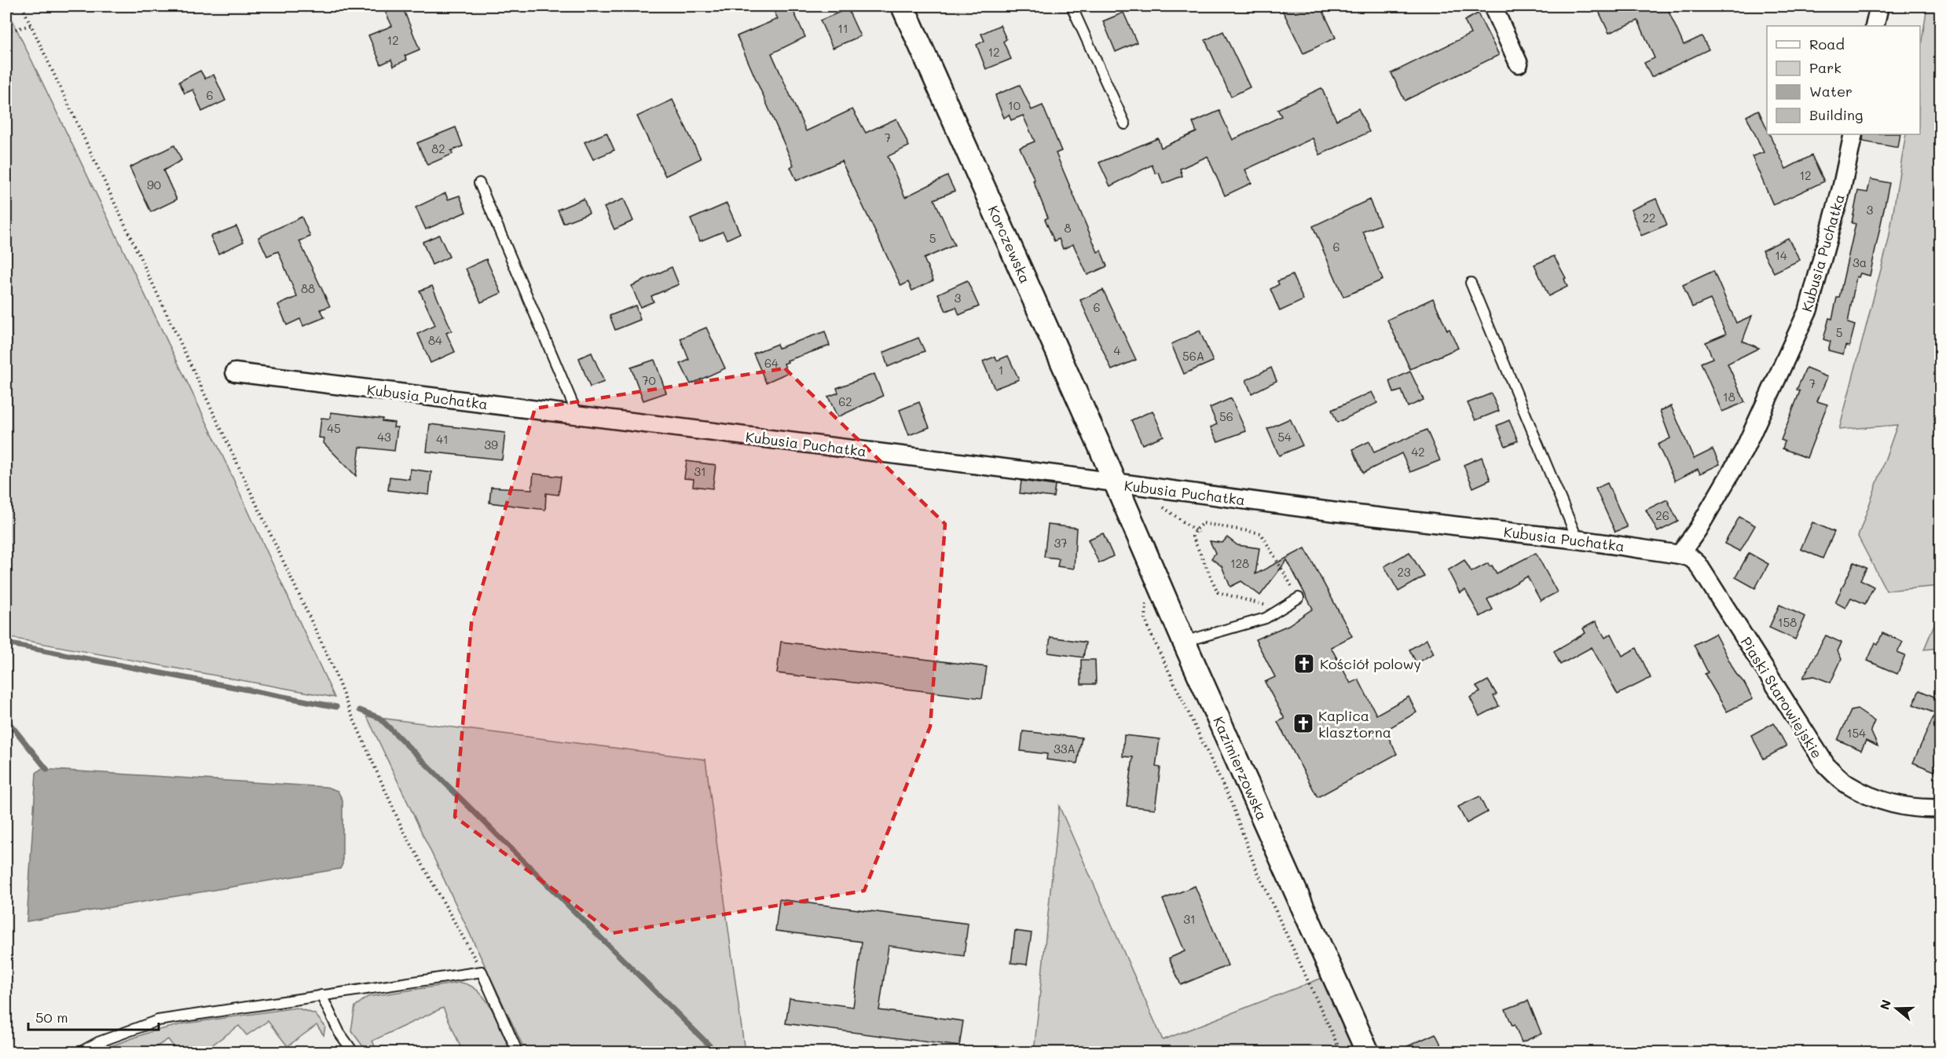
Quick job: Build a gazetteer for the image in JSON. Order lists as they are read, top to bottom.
{
  "streets": {
    "street": [
      "Korczewska",
      "Kubusia Puchatka",
      "Piaski Starowiejskie",
      "Kazimierzowska"
    ]
  },
  "crossings": [
    ["Korczewska", "Kubusia Puchatka"],
    ["Korczewska", "Kazimierzowska"],
    ["Kubusia Puchatka", "Piaski Starowiejskie"],
    ["Kubusia Puchatka", "Kazimierzowska"]
  ],
  "places": {
    "church": ["Kościół polowy", "Kaplica klasztorna"]
  },
  "house_numbers": [
    "11",
    "12",
    "12",
    "6",
    "10",
    "7",
    "82",
    "12",
    "90",
    "3",
    "22",
    "8",
    "5",
    "6",
    "14",
    "3a",
    "88",
    "3",
    "6",
    "5",
    "84",
    "4",
    "56A",
    "64",
    "1",
    "70",
    "7",
    "18",
    "62",
    "56",
    "45",
    "43",
    "54",
    "41",
    "39",
    "42",
    "31",
    "26",
    "37",
    "128",
    "23",
    "158",
    "154",
    "33A",
    "31"
  ],
  "legend": [
    "Road",
    "Park",
    "Water",
    "Building"
  ],
  "scale_bar": "50 m",
  "north": "left"
}
